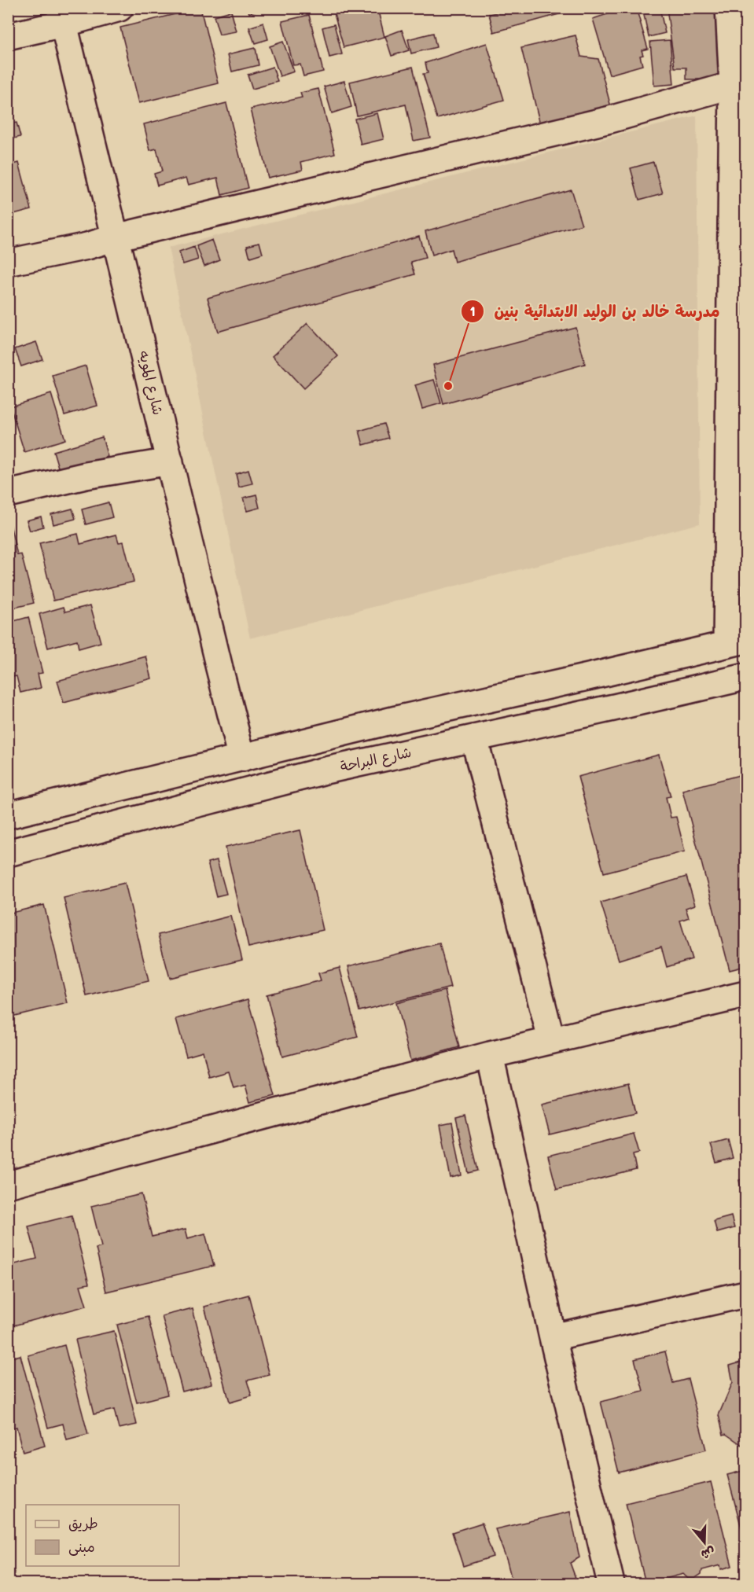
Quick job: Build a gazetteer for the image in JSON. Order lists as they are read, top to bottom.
{
  "streets": {
    "street": ["شارع المويه", "شارع البراحة"]
  },
  "places": ["مدرسة خالد بن الوليد الابتدائية بنين"],
  "legend": ["طريق", "مبنى"],
  "north": "bottom"
}
